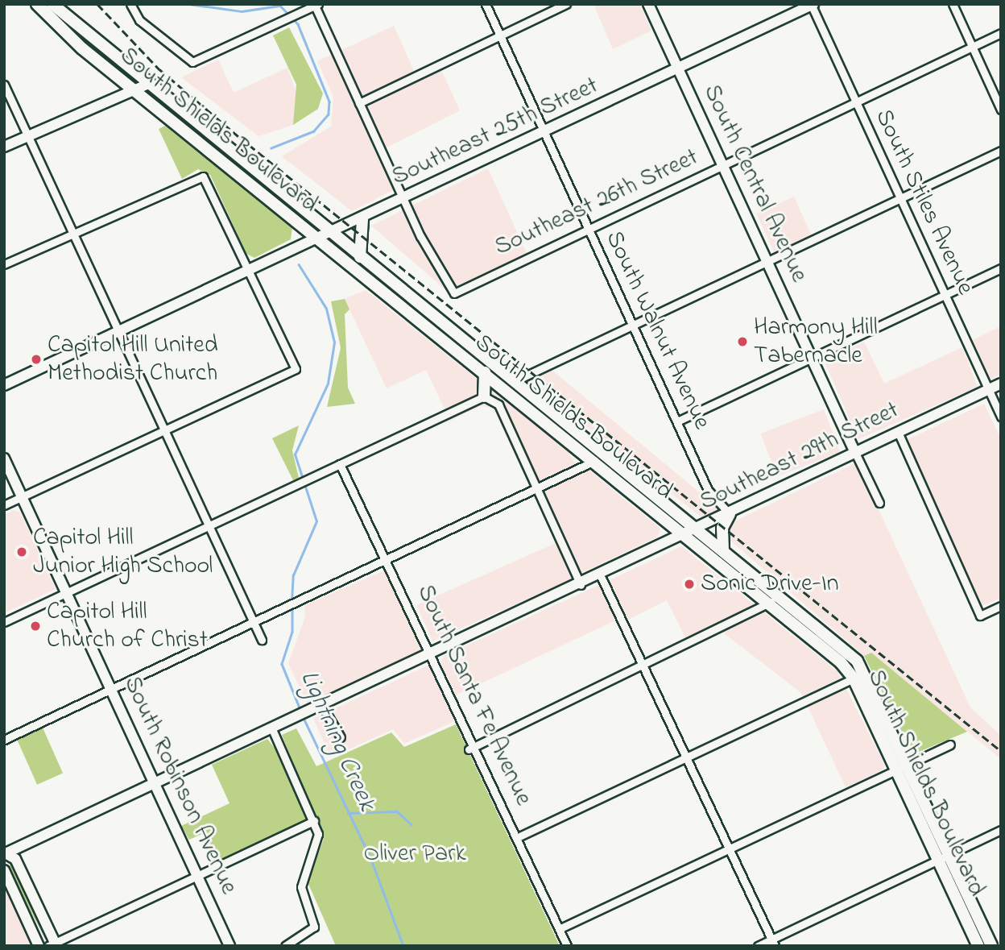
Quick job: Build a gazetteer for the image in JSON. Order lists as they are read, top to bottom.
{
  "streets": {
    "main road": [
      "South Shields Boulevard",
      "Southeast 25th Street",
      "South Central Avenue",
      "Southeast 29th Street",
      "South Robinson Avenue"
    ],
    "street": [
      "South Stiles Avenue",
      "Southeast 26th Street",
      "South Walnut Avenue",
      "South Santa Fe Avenue"
    ]
  },
  "crossings": [
    ["South Shields Boulevard", "Southeast 25th Street"],
    ["South Shields Boulevard", "Southeast 29th Street"],
    ["Southeast 25th Street", "South Central Avenue"],
    ["Southeast 25th Street", "South Stiles Avenue"],
    ["Southeast 25th Street", "Southeast 26th Street"],
    ["Southeast 25th Street", "South Walnut Avenue"],
    ["South Central Avenue", "Southeast 26th Street"],
    ["South Central Avenue", "Southeast 29th Street"],
    ["South Stiles Avenue", "Southeast 26th Street"],
    ["South Stiles Avenue", "Southeast 29th Street"],
    ["Southeast 26th Street", "South Walnut Avenue"],
    ["South Walnut Avenue", "Southeast 29th Street"],
    ["Southeast 29th Street", "South Santa Fe Avenue"],
    ["Southeast 29th Street", "South Robinson Avenue"]
  ],
  "water": ["Lightning Creek"],
  "parks": ["Oliver Park"],
  "places": [
    "Harmony Hill Tabernacle",
    "Capitol Hill United Methodist Church",
    "Capitol Hill Junior High School",
    "Sonic Drive-In",
    "Capitol Hill Church of Christ"
  ]
}
